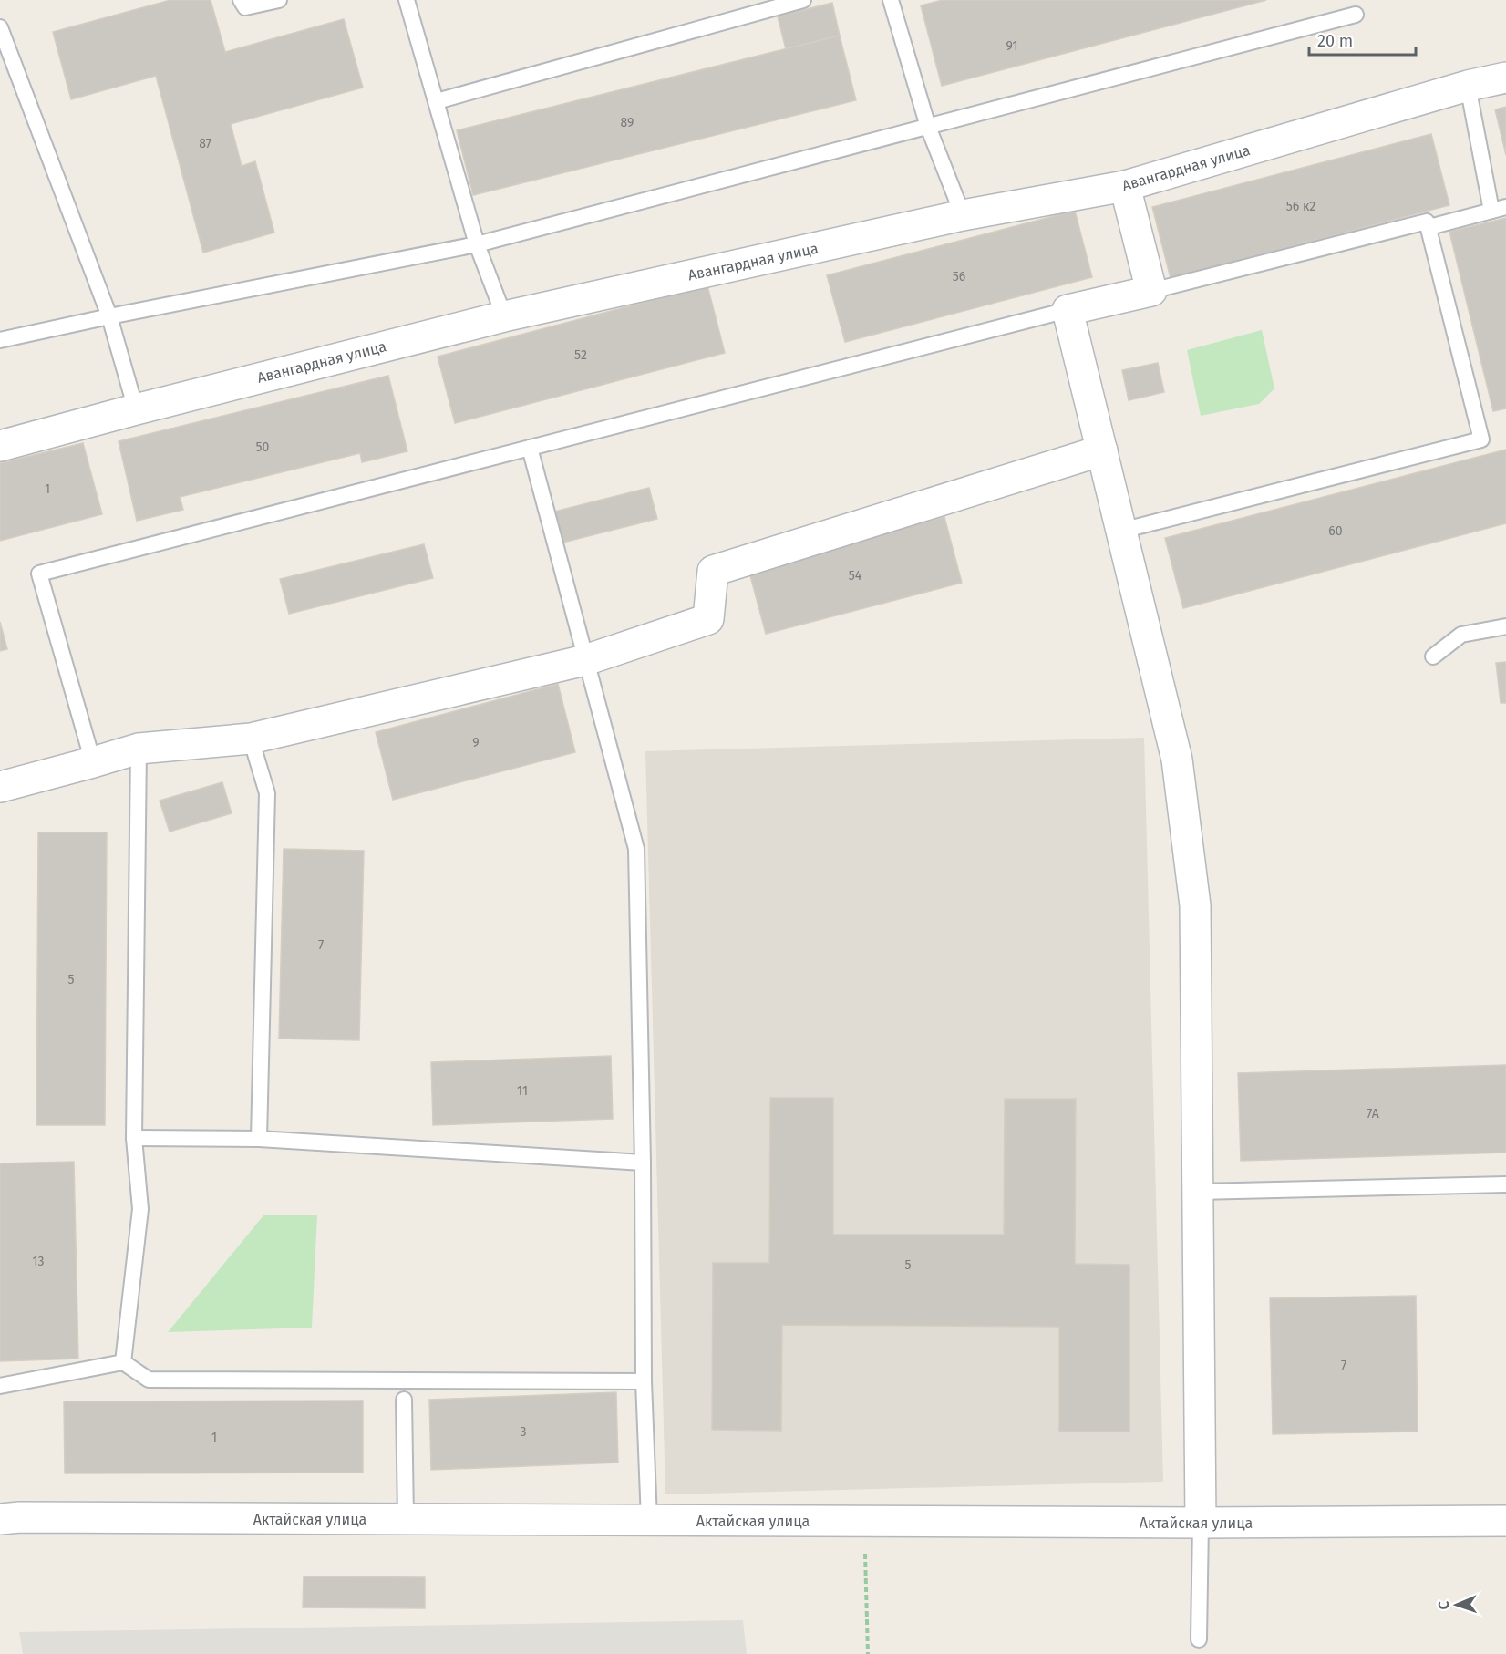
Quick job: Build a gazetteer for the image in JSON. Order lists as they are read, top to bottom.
{
  "streets": {
    "street": ["Авангардная улица", "Актайская улица"]
  },
  "house_numbers": [
    "91",
    "89",
    "87",
    "56 к2",
    "56",
    "52",
    "50",
    "1",
    "60",
    "54",
    "9",
    "7",
    "5",
    "11",
    "7А",
    "13",
    "5",
    "7",
    "3",
    "1"
  ],
  "scale_bar": "20 m",
  "north": "left"
}
